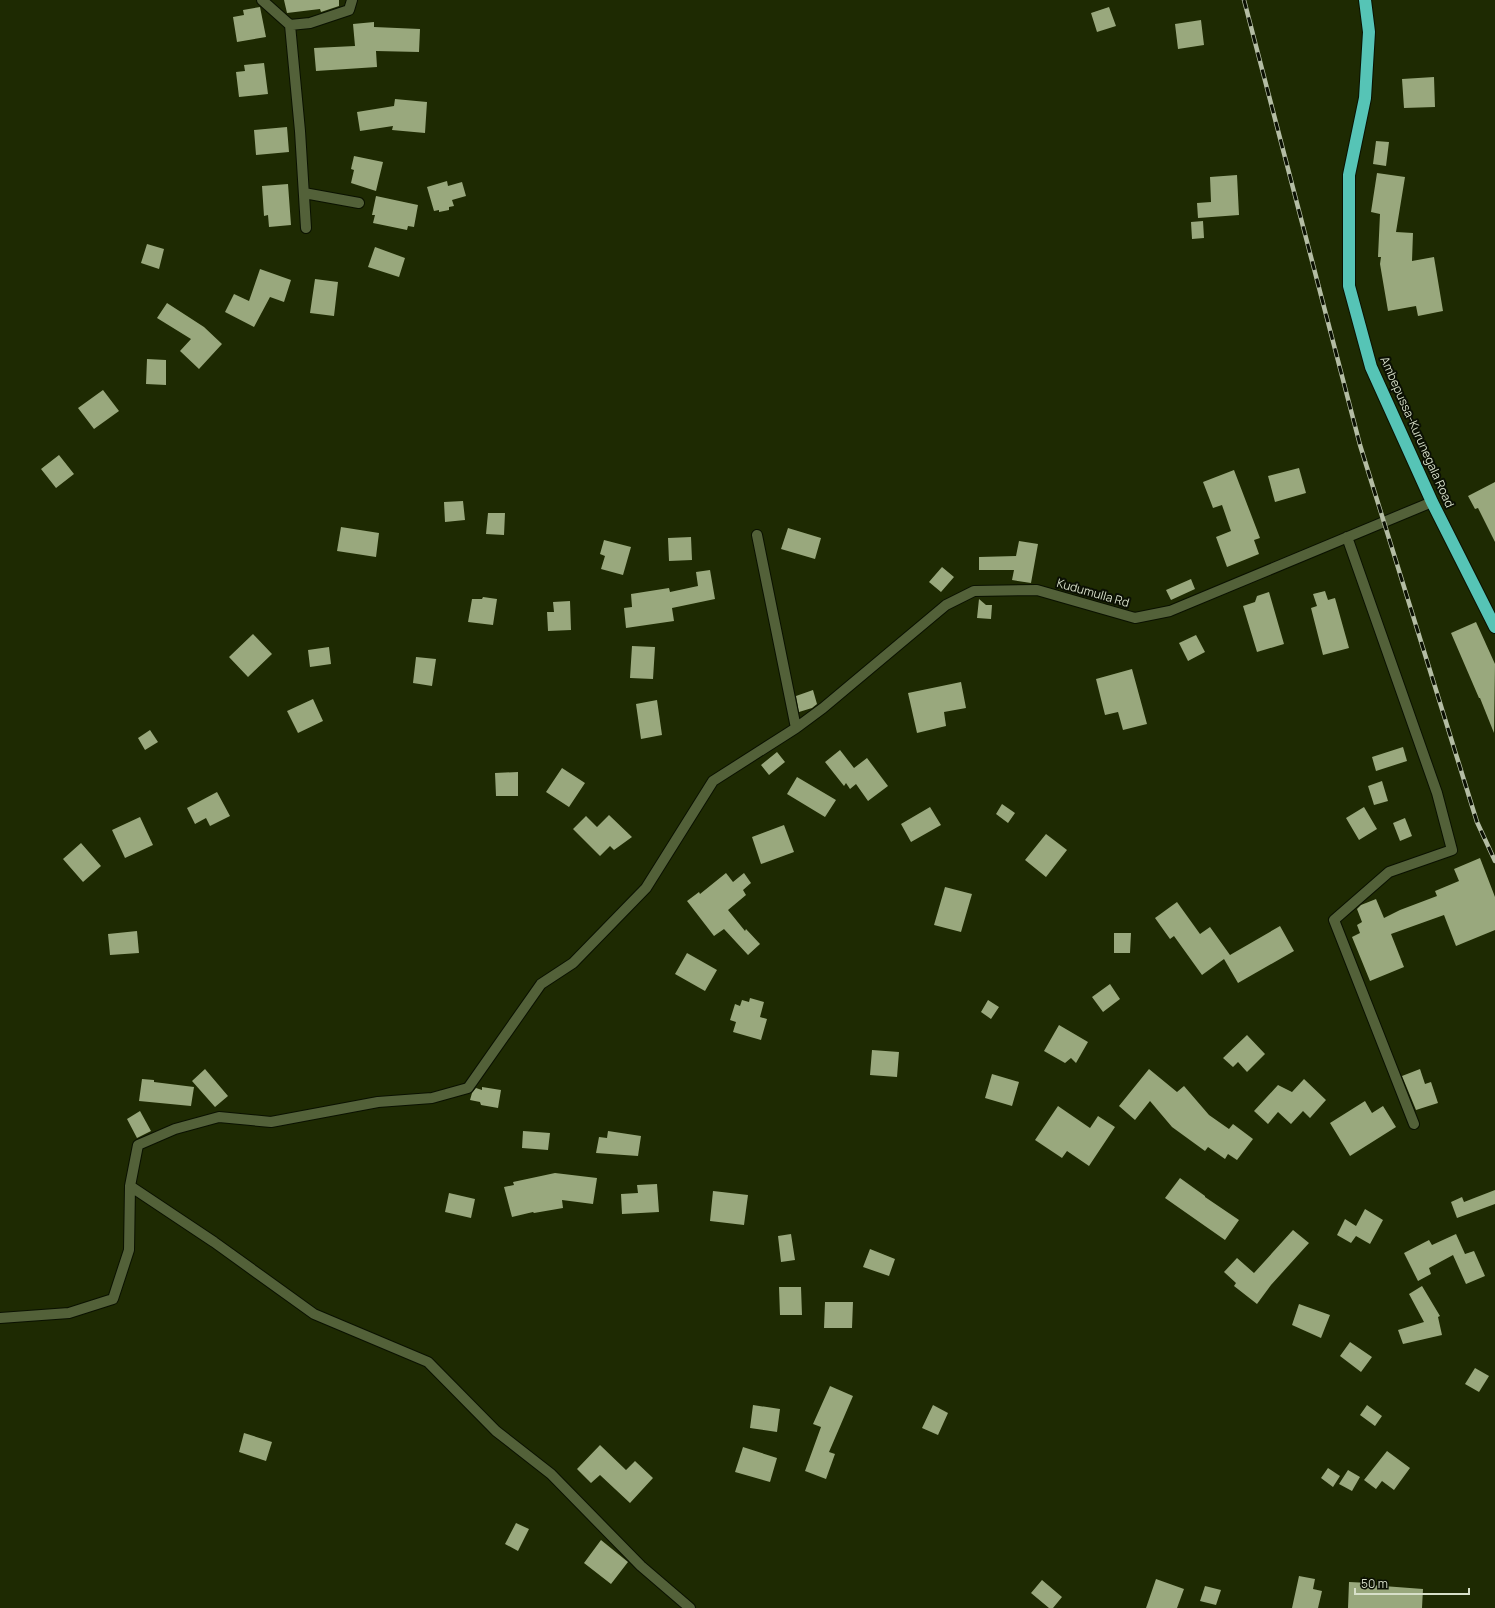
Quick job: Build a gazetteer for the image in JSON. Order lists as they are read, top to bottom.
{
  "streets": {
    "highway": ["Ambepussa-Kurunegala Road"],
    "street": ["Kudumulla Rd"]
  },
  "crossings": [
    ["Ambepussa-Kurunegala Road", "Kudumulla Rd"]
  ],
  "scale_bar": "50 m"
}
